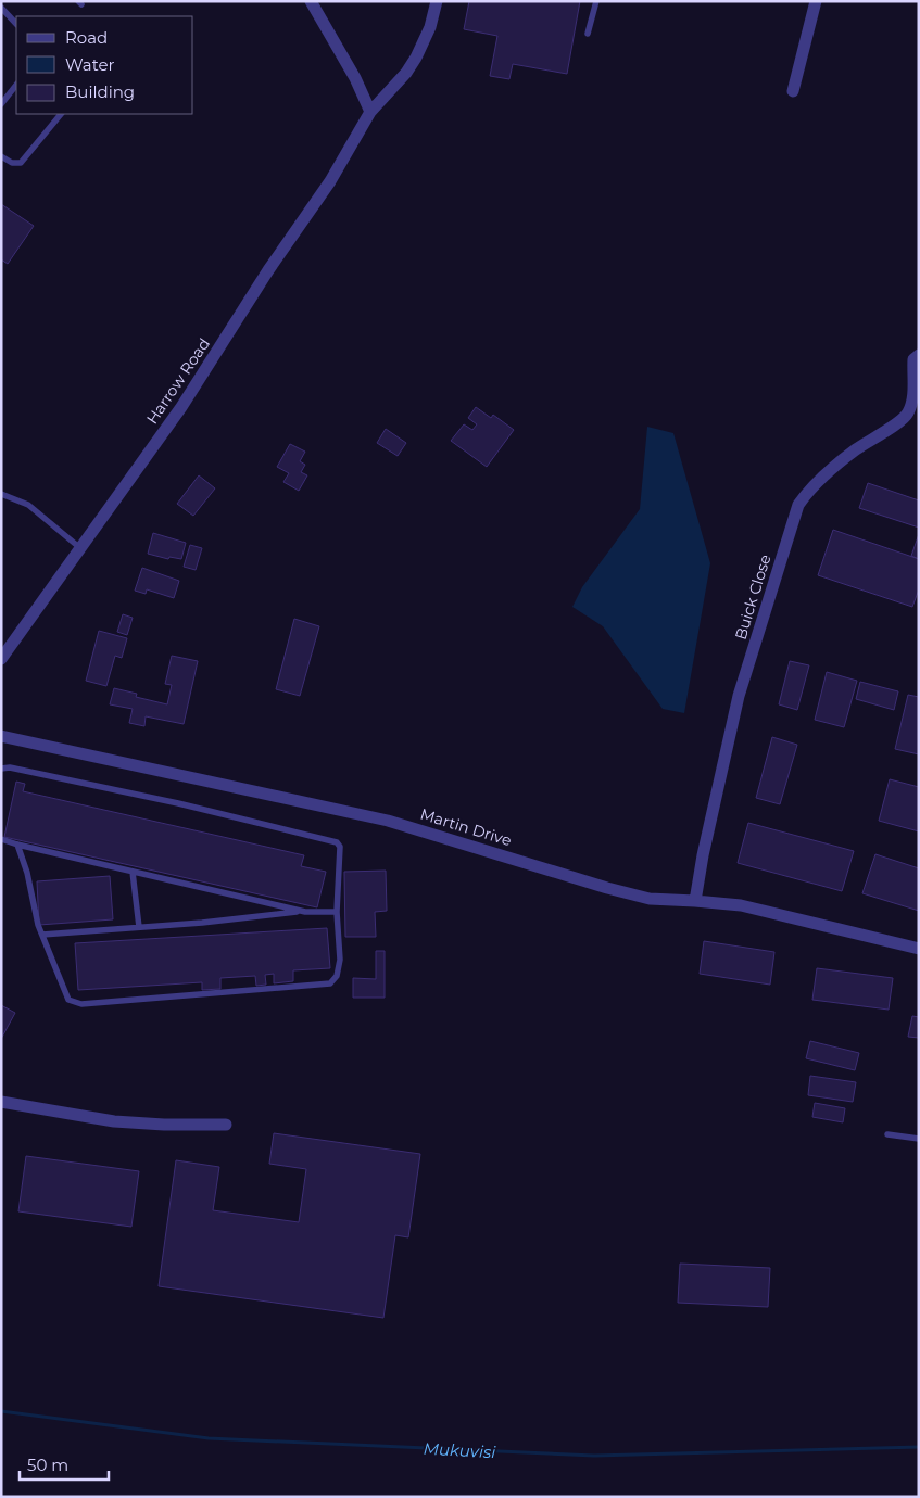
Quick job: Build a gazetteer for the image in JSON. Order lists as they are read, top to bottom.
{
  "streets": {
    "street": ["Harrow Road", "Buick Close", "Martin Drive"]
  },
  "crossings": [
    ["Buick Close", "Martin Drive"]
  ],
  "water": ["Mukuvisi"],
  "legend": ["Road", "Water", "Building"],
  "scale_bar": "50 m"
}
